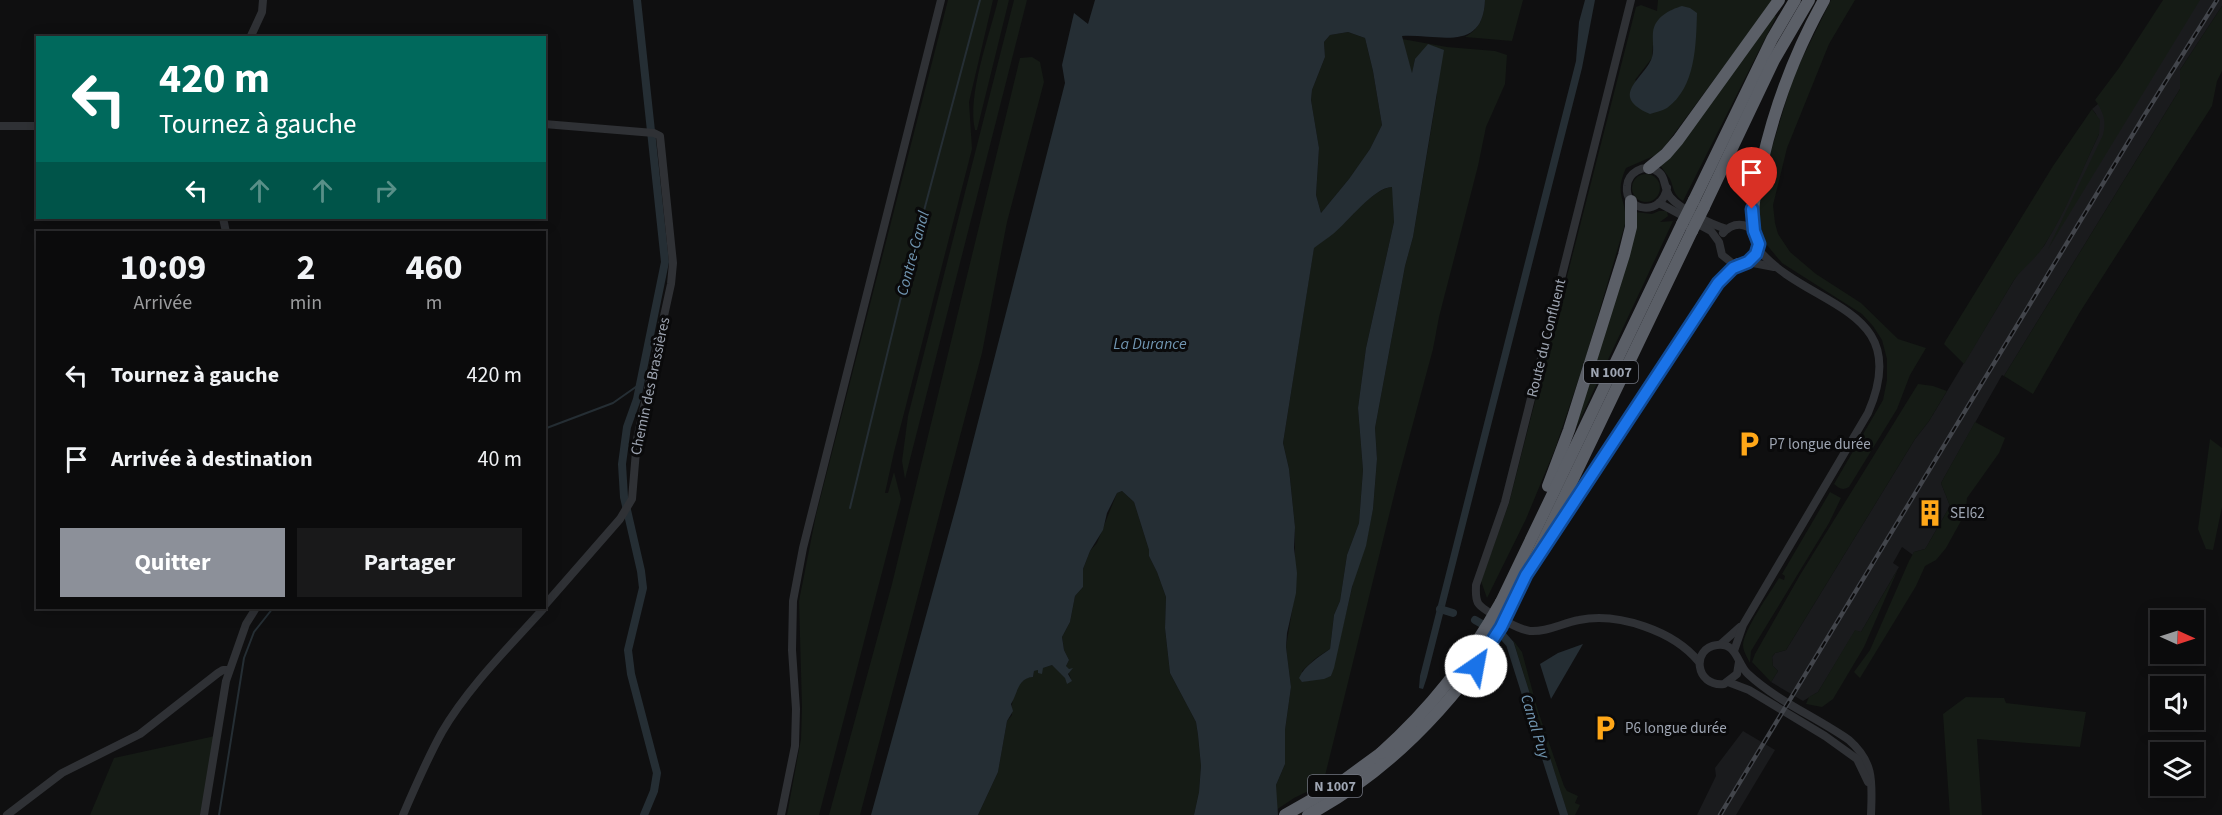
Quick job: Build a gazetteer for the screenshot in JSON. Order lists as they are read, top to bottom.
{
  "streets": {
    "highway": ["N 1007"],
    "street": ["Route du Confluent", "Chemin des Brassières"]
  },
  "water": ["Contre-Canal", "La Durance", "Canal Puy"],
  "places": {
    "parking": ["P7 longue durée", "P6 longue durée"],
    "building": ["SEI62"]
  },
  "north": "right",
  "page": {
    "turn": ["420 m", "Tournez à gauche"],
    "eta": [
      "10:09",
      "Arrivée",
      "2",
      "min",
      "460",
      "m"
    ],
    "list": [
      {
        "name": "Tournez à gauche",
        "value": "420 m"
      },
      {
        "name": "Arrivée à destination",
        "value": "40 m"
      }
    ],
    "buttons": ["Quitter", "Partager"]
  }
}
